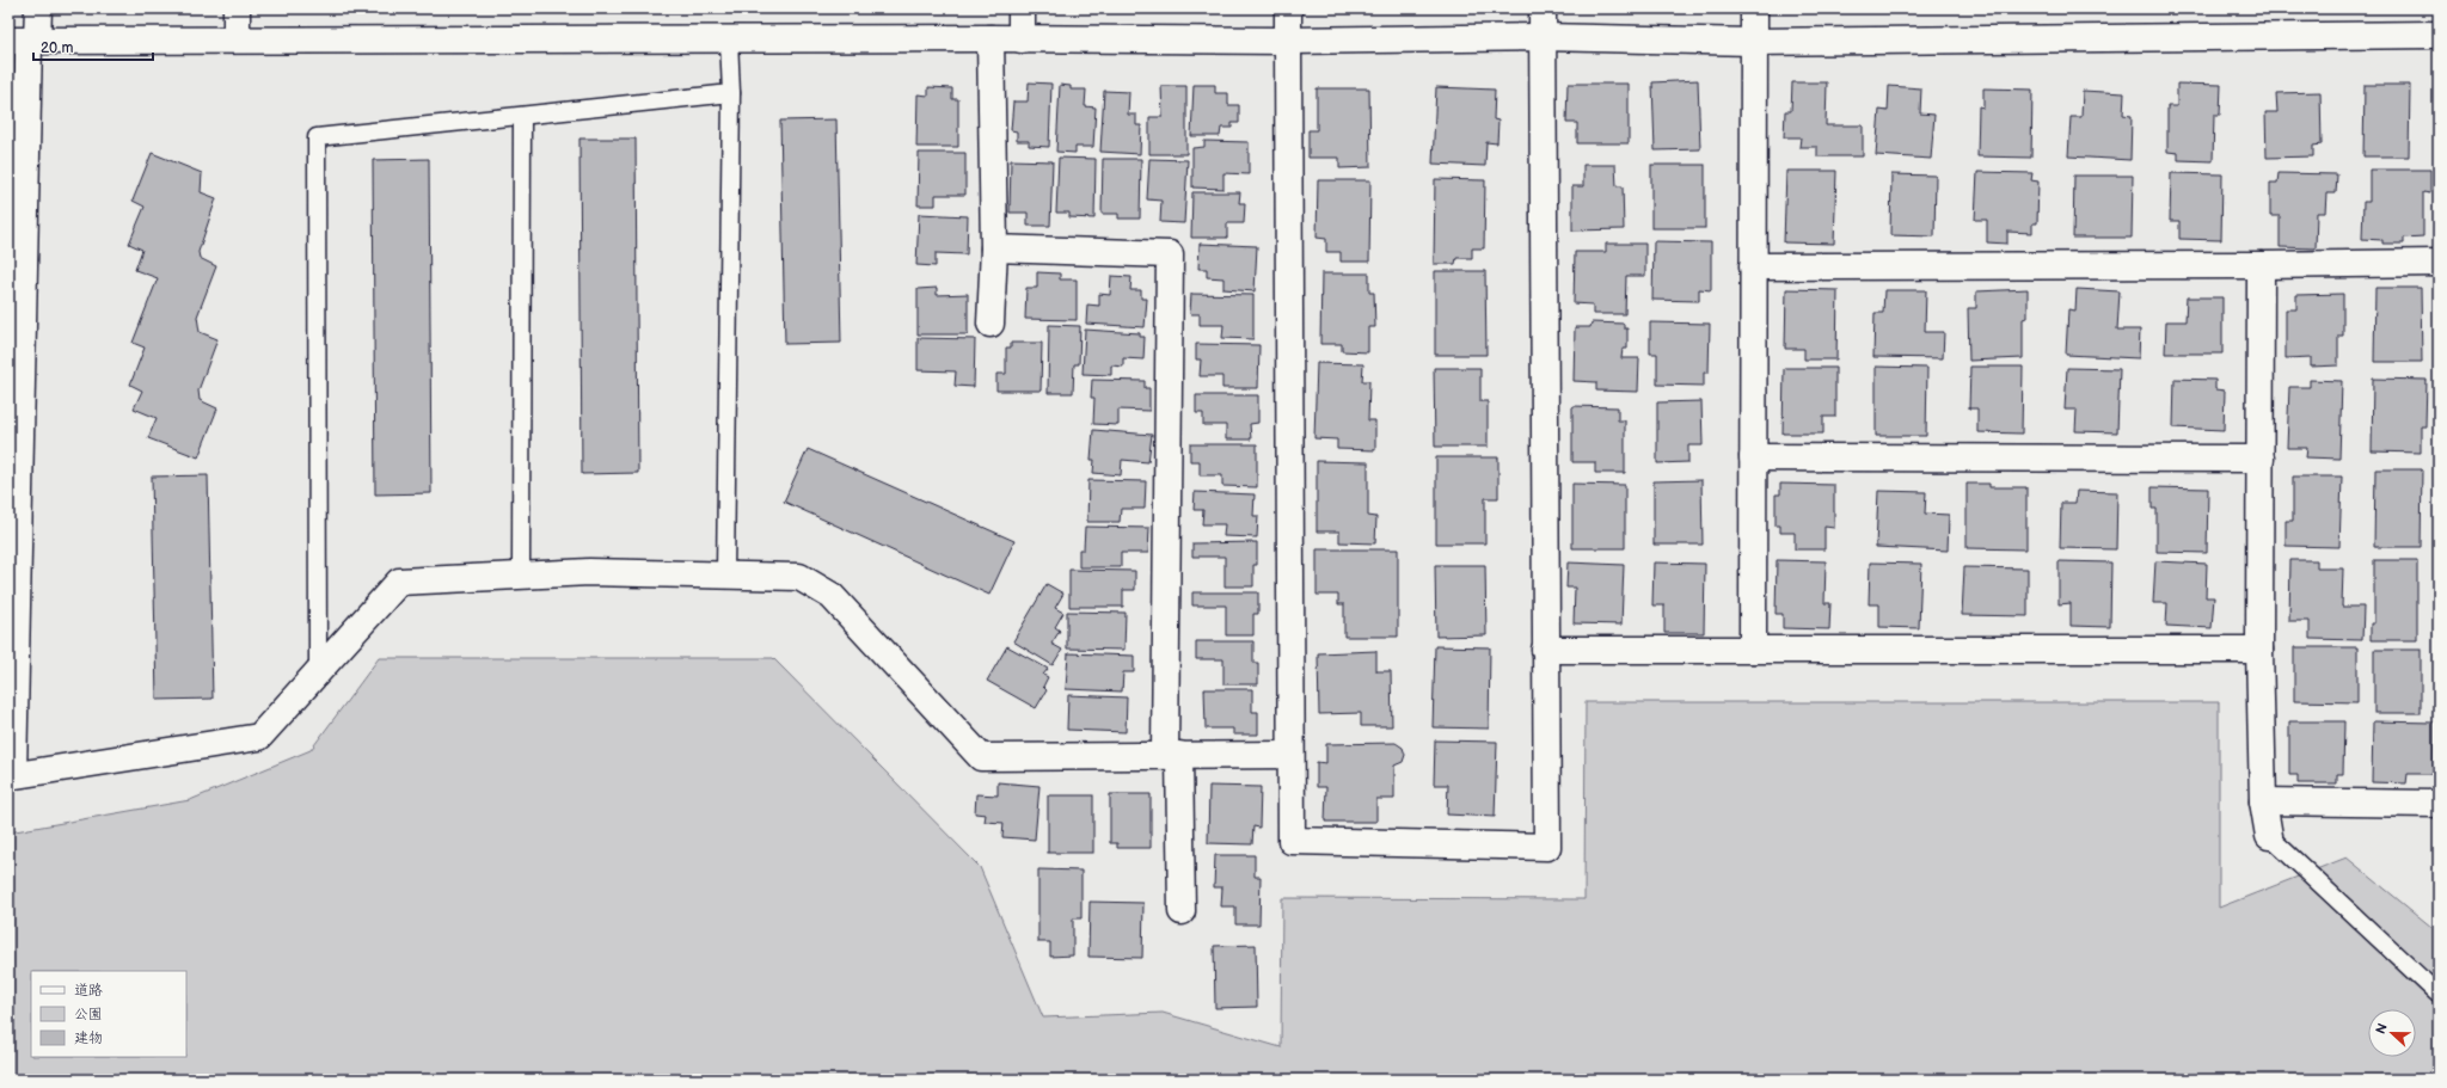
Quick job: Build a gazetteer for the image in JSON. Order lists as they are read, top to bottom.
{
  "legend": ["道路", "公園", "建物"],
  "scale_bar": "20 m",
  "north": "left"
}
